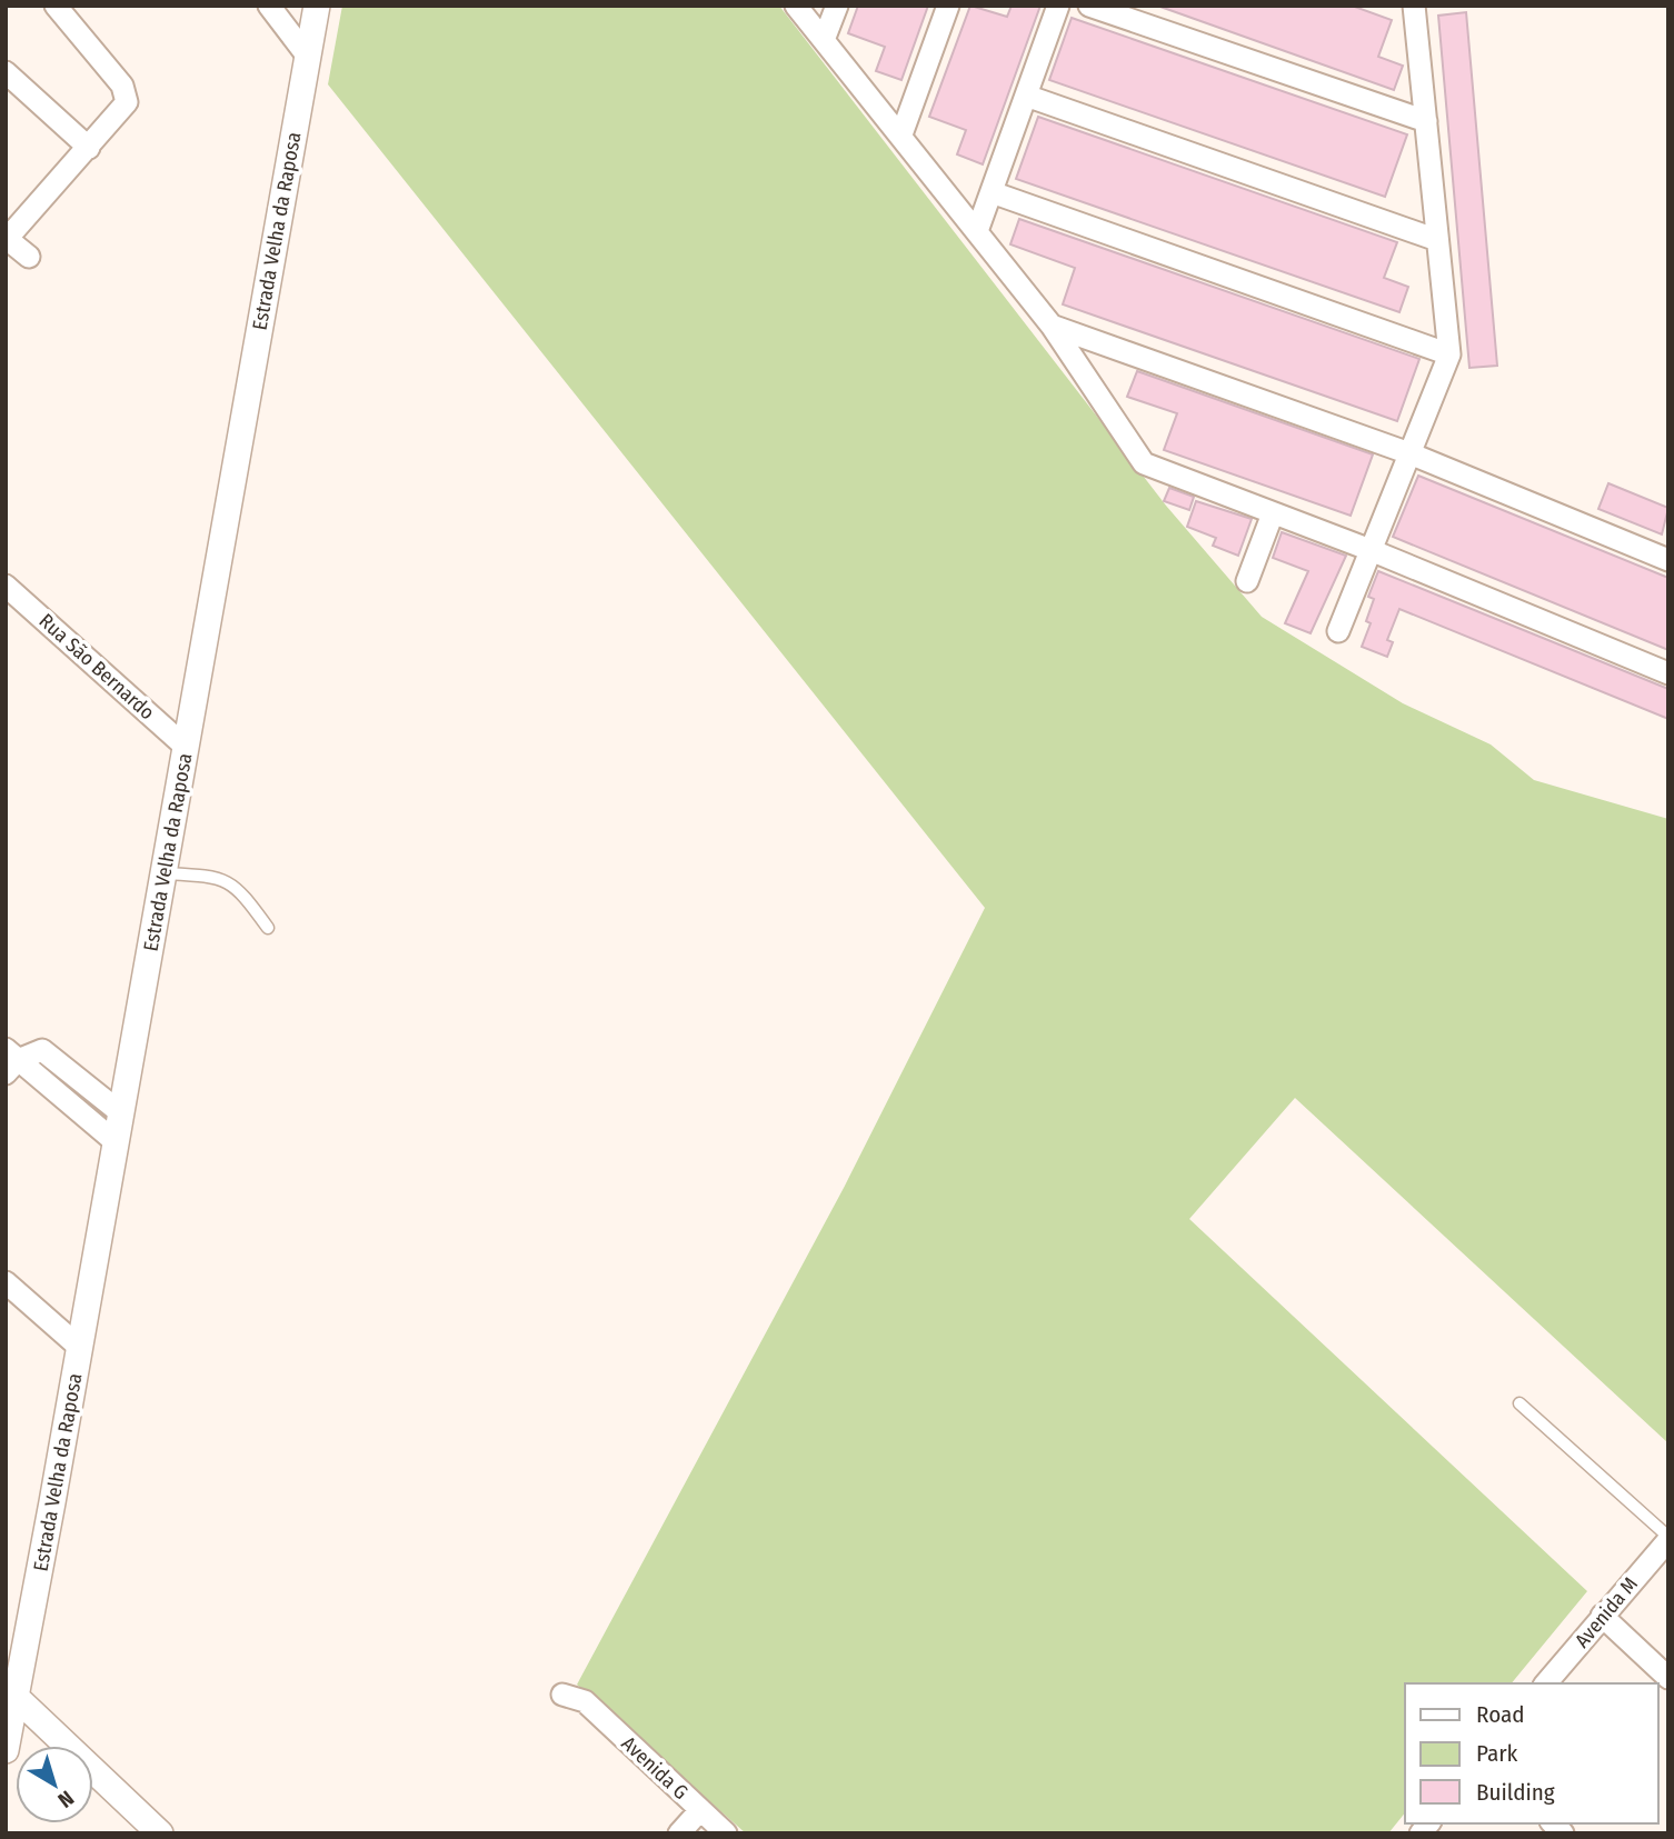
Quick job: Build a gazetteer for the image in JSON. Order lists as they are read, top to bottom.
{
  "streets": {
    "street": [
      "Estrada Velha da Raposa",
      "Rua São Bernardo",
      "Avenida M",
      "Avenida G"
    ]
  },
  "crossings": [
    ["Estrada Velha da Raposa", "Rua São Bernardo"]
  ],
  "legend": ["Road", "Park", "Building"],
  "north": "bottom right"
}
